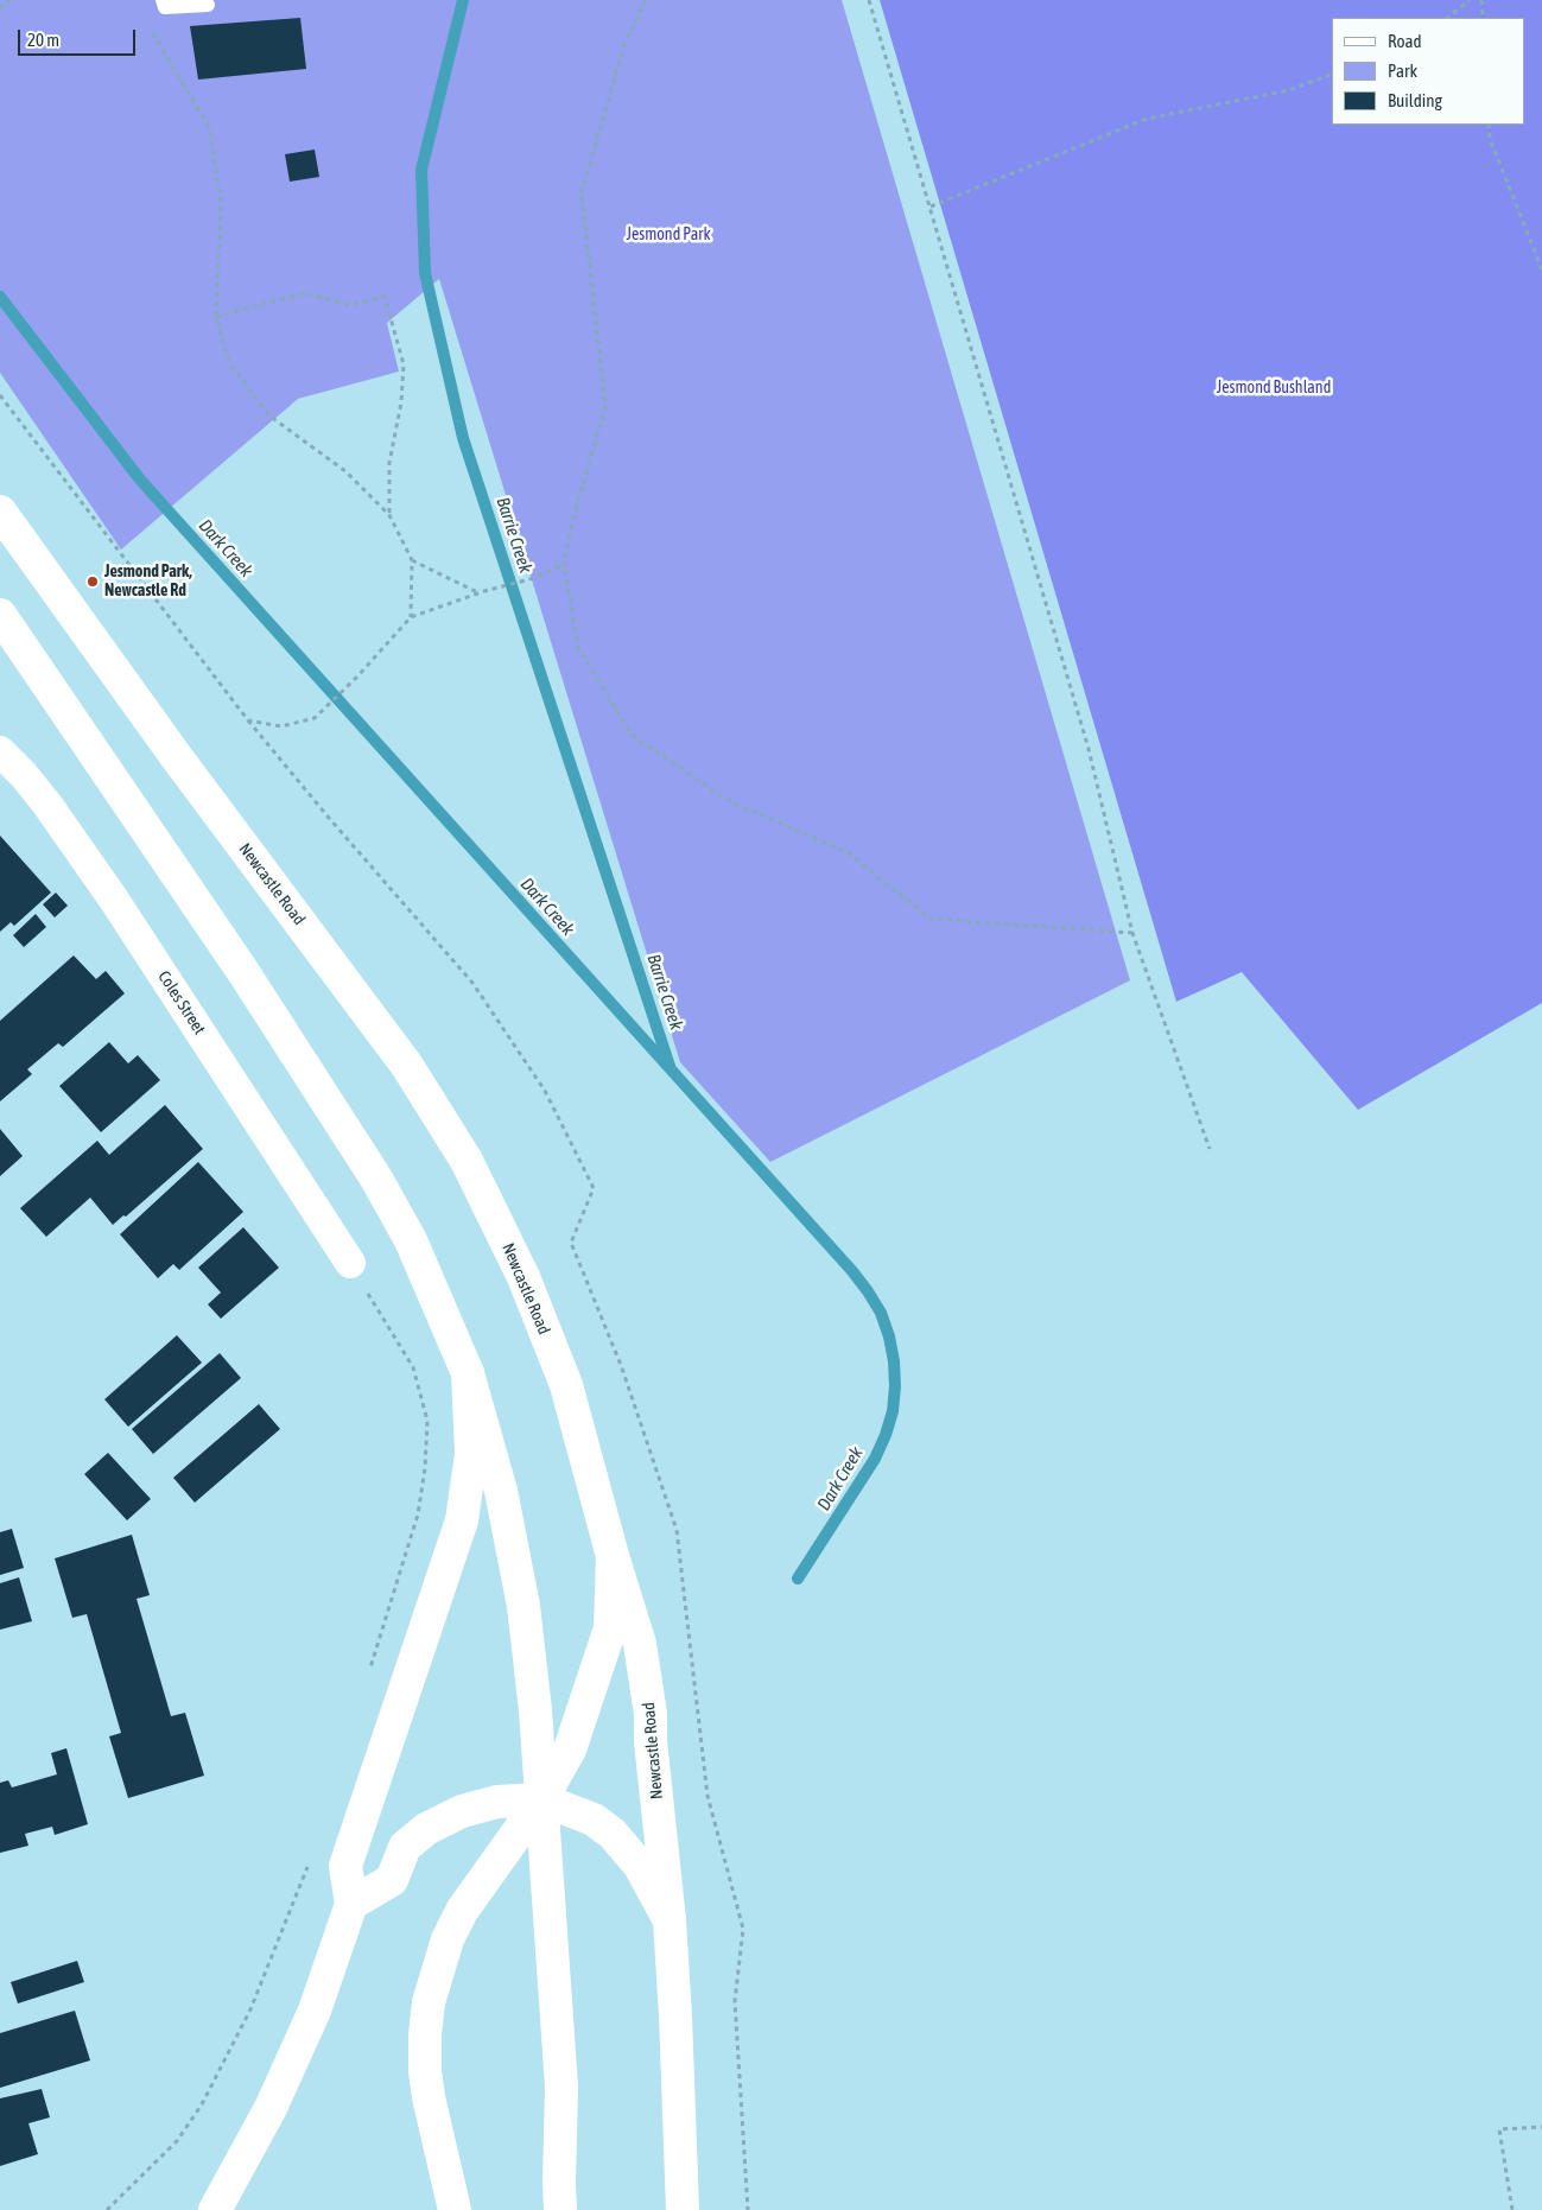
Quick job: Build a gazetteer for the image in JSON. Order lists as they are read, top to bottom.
{
  "streets": {
    "highway": ["Newcastle Road"],
    "street": ["Coles Street"]
  },
  "water": ["Barrie Creek", "Dark Creek"],
  "parks": ["Jesmond Park", "Jesmond Bushland"],
  "places": ["Jesmond Park, Newcastle Rd"],
  "legend": ["Road", "Park", "Building"],
  "scale_bar": "20 m"
}
